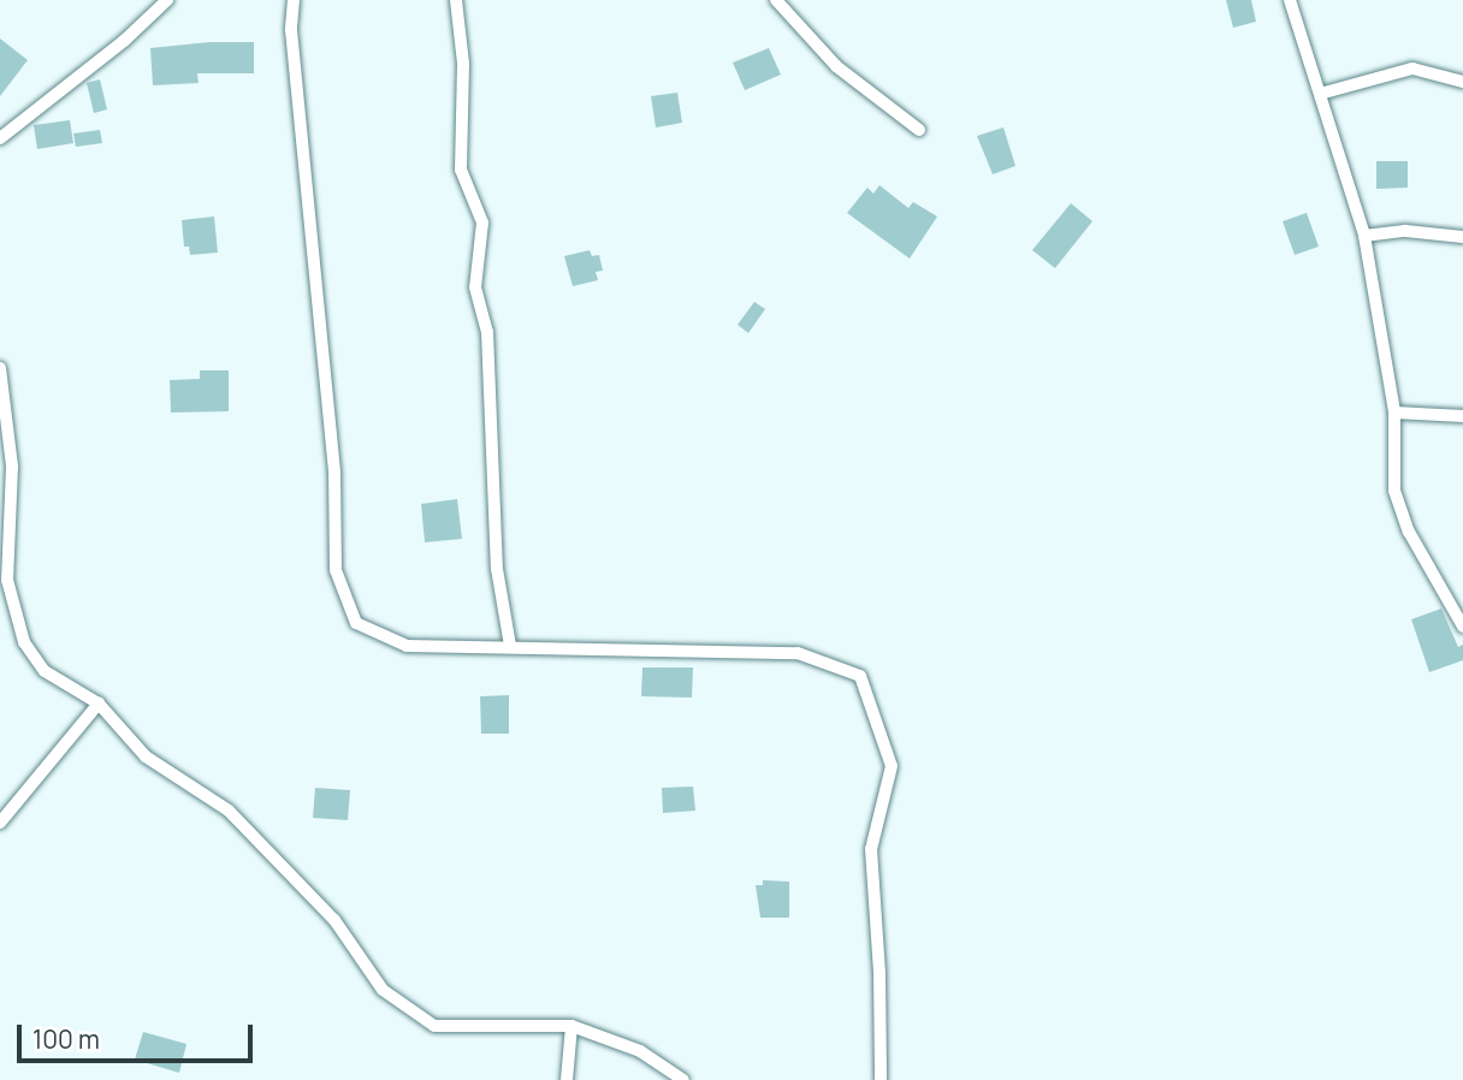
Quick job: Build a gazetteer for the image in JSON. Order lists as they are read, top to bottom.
{
  "scale_bar": "100 m"
}
